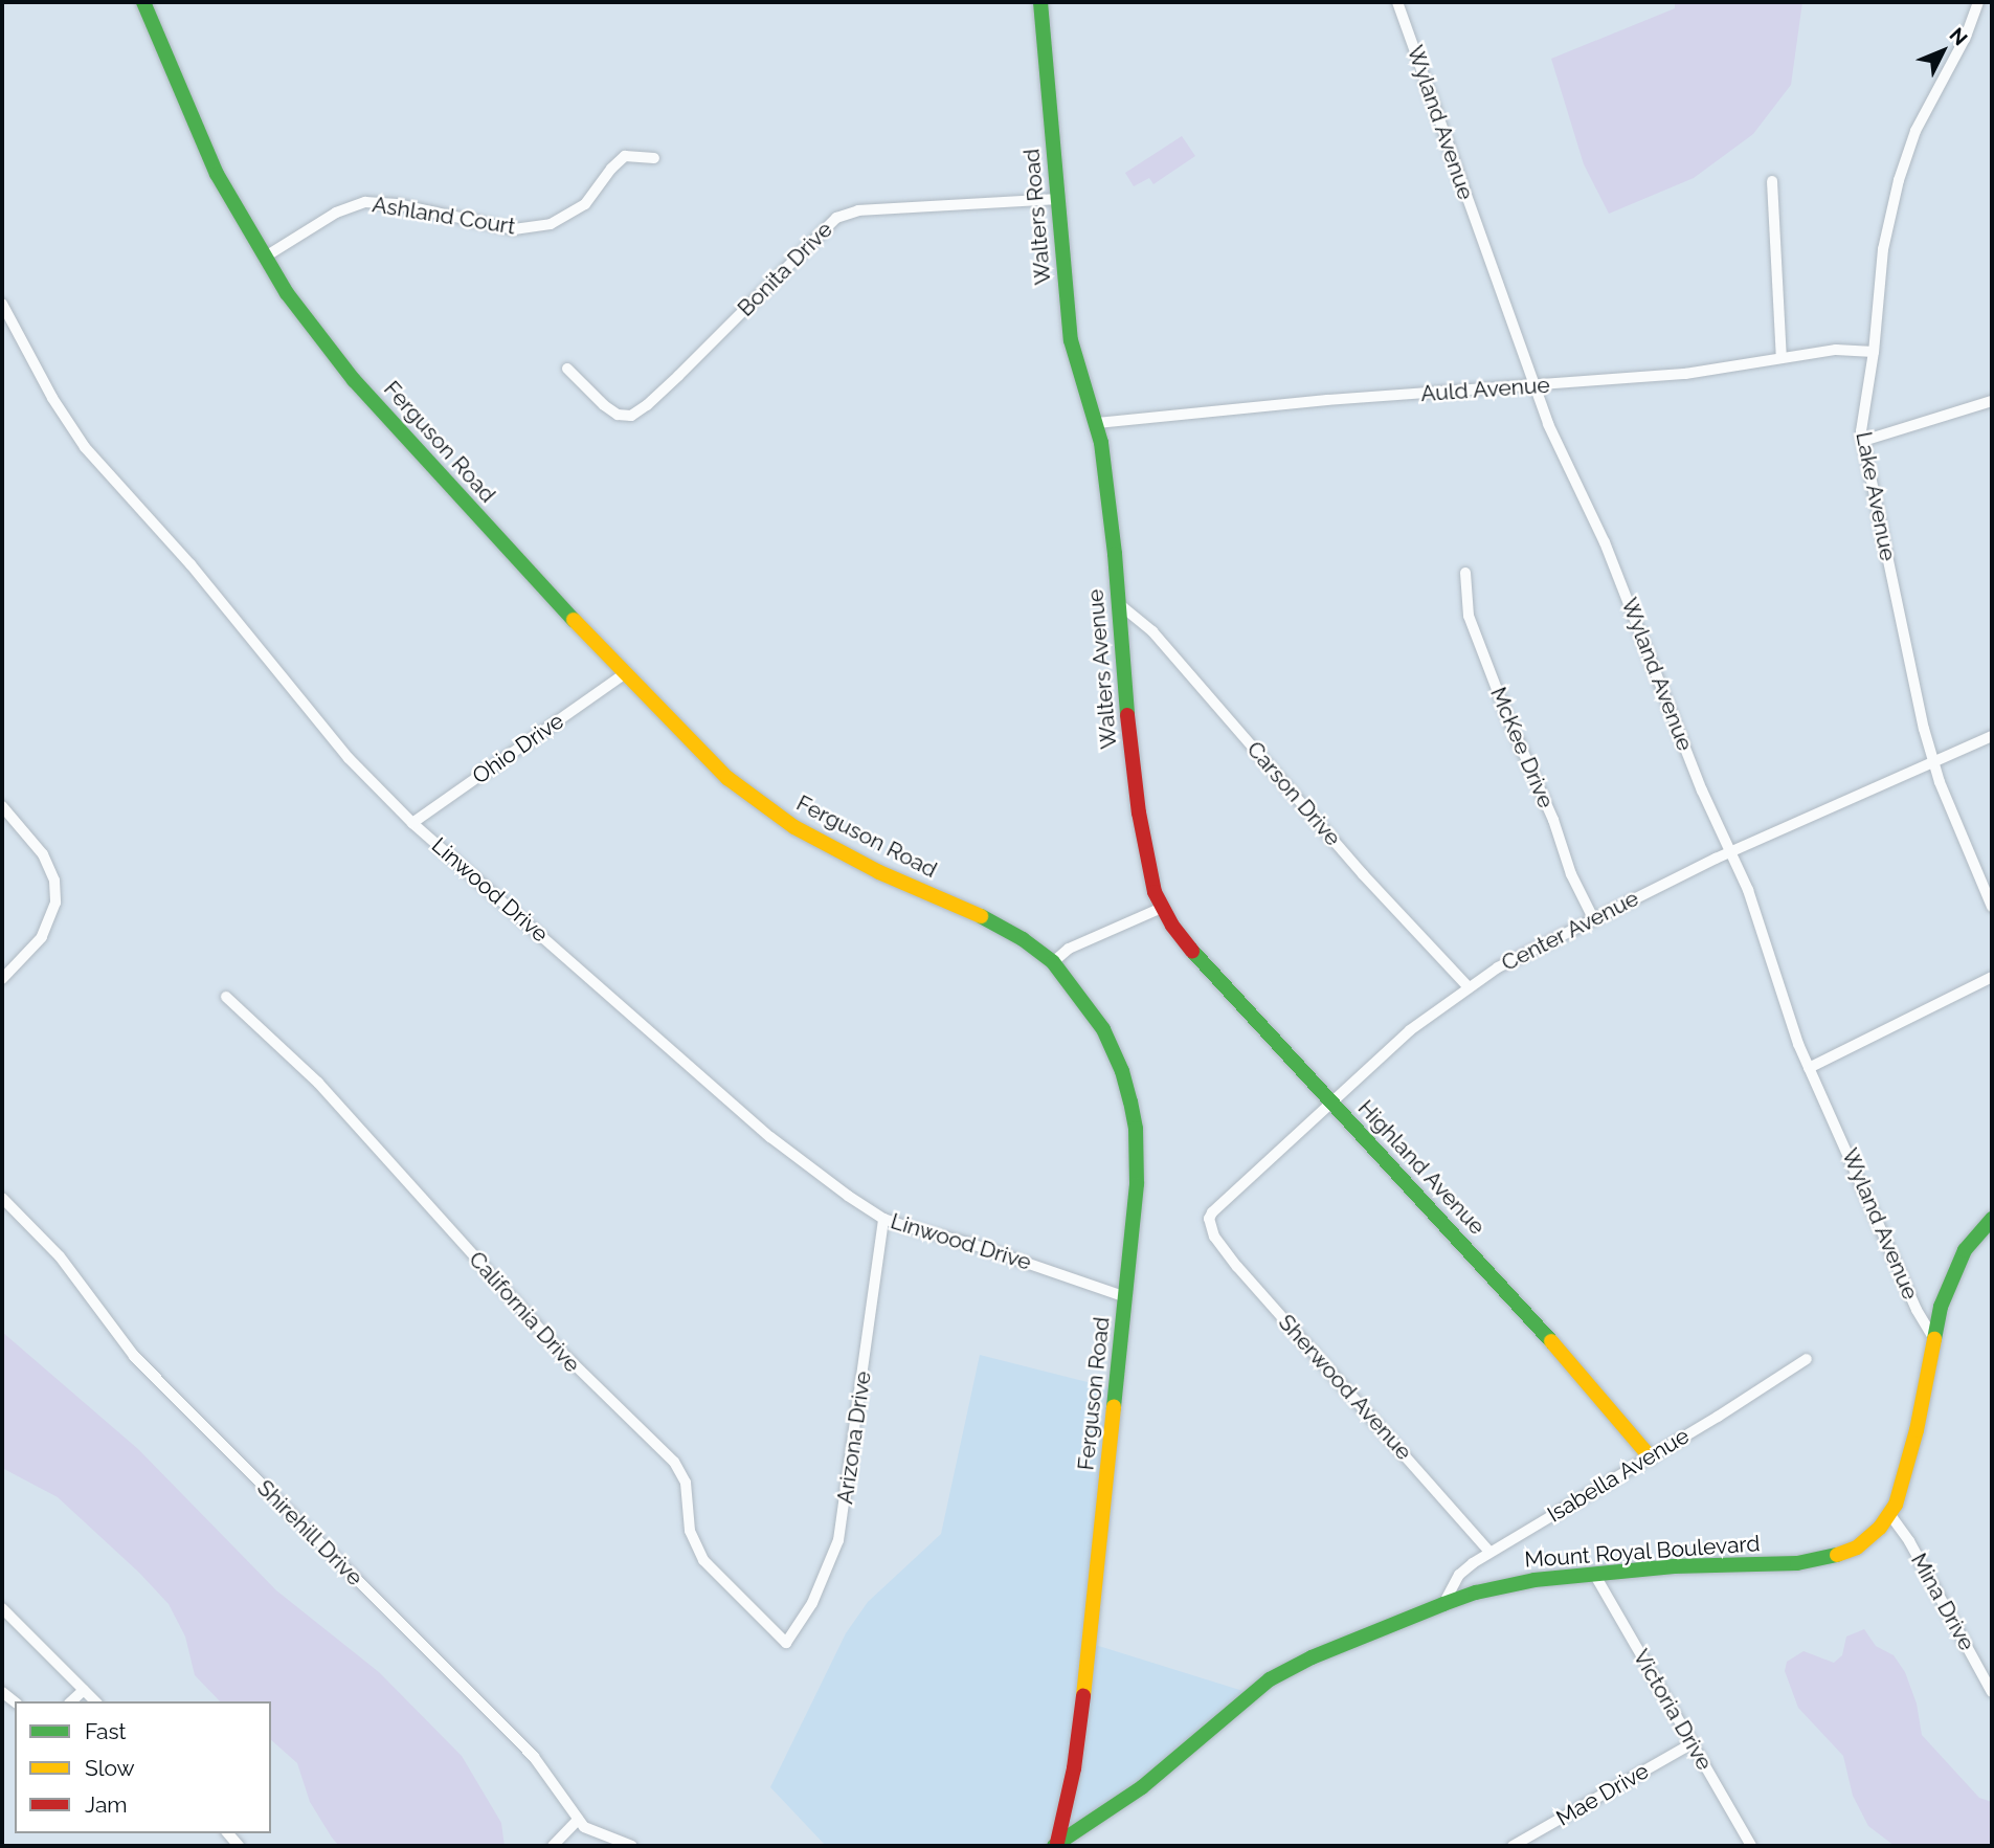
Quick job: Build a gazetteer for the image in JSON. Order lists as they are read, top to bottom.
{
  "streets": {
    "street": [
      "Wyland Avenue",
      "Ashland Court",
      "Walters Road",
      "Bonita Drive",
      "Auld Avenue",
      "Ferguson Road",
      "Lake Avenue",
      "Walters Avenue",
      "McKee Drive",
      "Ohio Drive",
      "Carson Drive",
      "Linwood Drive",
      "Center Avenue",
      "Highland Avenue",
      "California Drive",
      "Sherwood Avenue",
      "Arizona Drive",
      "Isabella Avenue",
      "Shirehill Drive",
      "Mount Royal Boulevard",
      "Mina Drive",
      "Victoria Drive",
      "Mae Drive"
    ]
  },
  "crossings": [
    ["Wyland Avenue", "Auld Avenue"],
    ["Wyland Avenue", "Center Avenue"],
    ["Wyland Avenue", "Mount Royal Boulevard"],
    ["Ashland Court", "Ferguson Road"],
    ["Walters Road", "Bonita Drive"],
    ["Walters Road", "Auld Avenue"],
    ["Walters Road", "Walters Avenue"],
    ["Auld Avenue", "Lake Avenue"],
    ["Auld Avenue", "Walters Avenue"],
    ["Ferguson Road", "Ohio Drive"],
    ["Ferguson Road", "Linwood Drive"],
    ["Ferguson Road", "Mount Royal Boulevard"],
    ["Lake Avenue", "Center Avenue"],
    ["Walters Avenue", "Carson Drive"],
    ["Walters Avenue", "Highland Avenue"],
    ["McKee Drive", "Center Avenue"],
    ["Ohio Drive", "Linwood Drive"],
    ["Carson Drive", "Center Avenue"],
    ["Linwood Drive", "Arizona Drive"],
    ["Center Avenue", "Highland Avenue"],
    ["Center Avenue", "Sherwood Avenue"],
    ["Highland Avenue", "Isabella Avenue"],
    ["California Drive", "Arizona Drive"],
    ["Sherwood Avenue", "Isabella Avenue"],
    ["Isabella Avenue", "Mount Royal Boulevard"],
    ["Mount Royal Boulevard", "Mina Drive"],
    ["Mount Royal Boulevard", "Victoria Drive"],
    ["Victoria Drive", "Mae Drive"]
  ],
  "legend": ["Fast", "Slow", "Jam"],
  "north": "top right"
}
